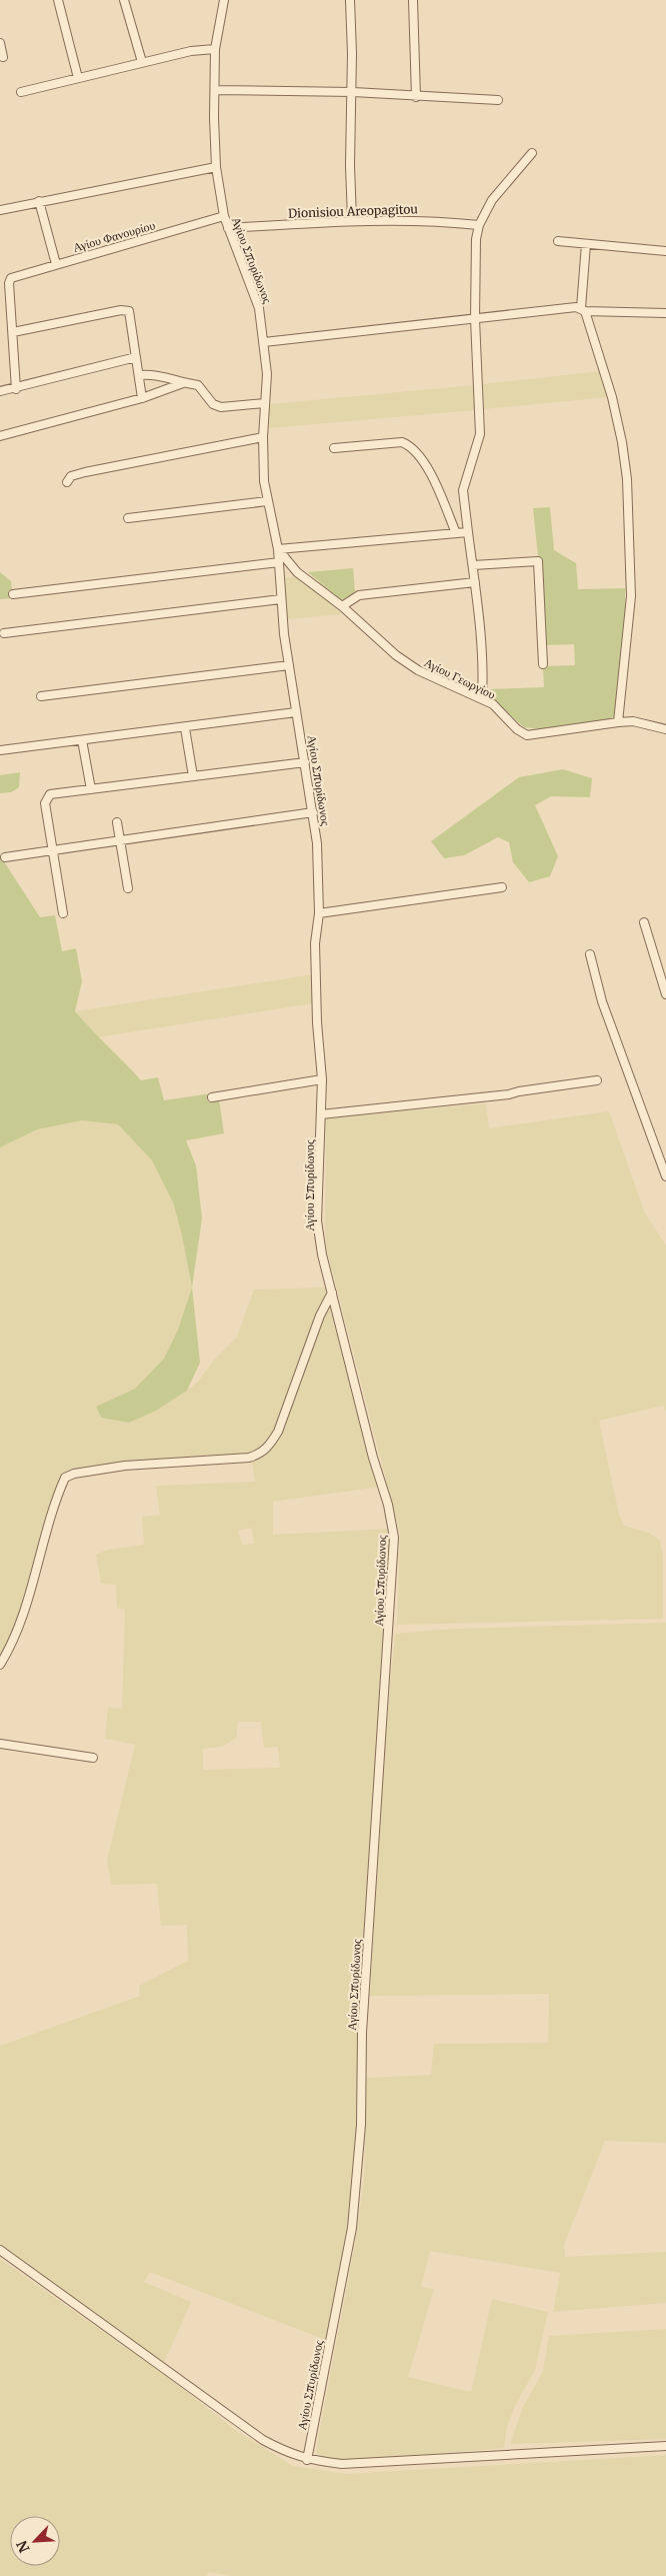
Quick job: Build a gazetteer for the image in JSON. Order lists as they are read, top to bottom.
{
  "streets": {
    "street": [
      "Dionisiou Areopagitou",
      "Αγίου Φανουρίου",
      "Αγίου Σπυρίδωνος",
      "Αγίου Γεωργίου"
    ]
  },
  "crossings": [
    ["Dionisiou Areopagitou", "Αγίου Σπυρίδωνος"],
    ["Αγίου Φανουρίου", "Αγίου Σπυρίδωνος"],
    ["Αγίου Σπυρίδωνος", "Αγίου Γεωργίου"]
  ],
  "north": "bottom left"
}
